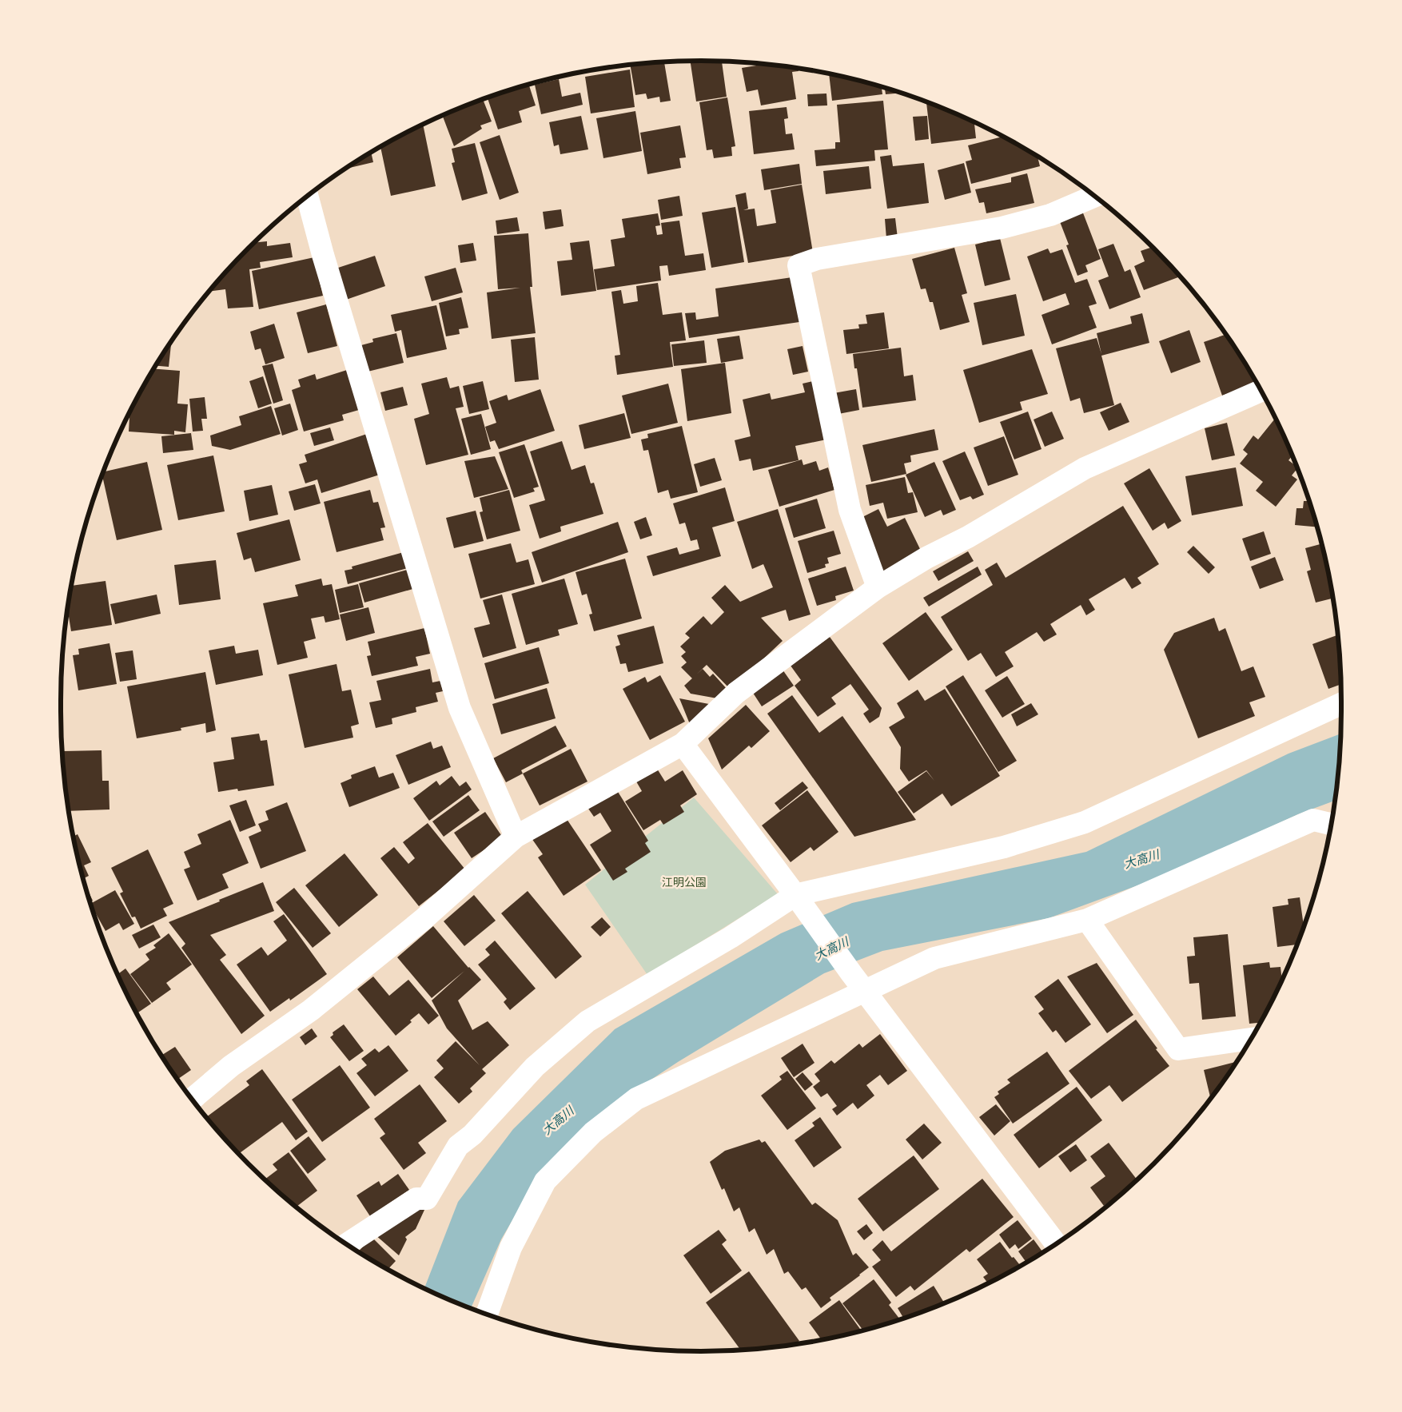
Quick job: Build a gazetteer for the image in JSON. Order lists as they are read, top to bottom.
{
  "water": ["大高川"],
  "parks": ["江明公園"]
}
